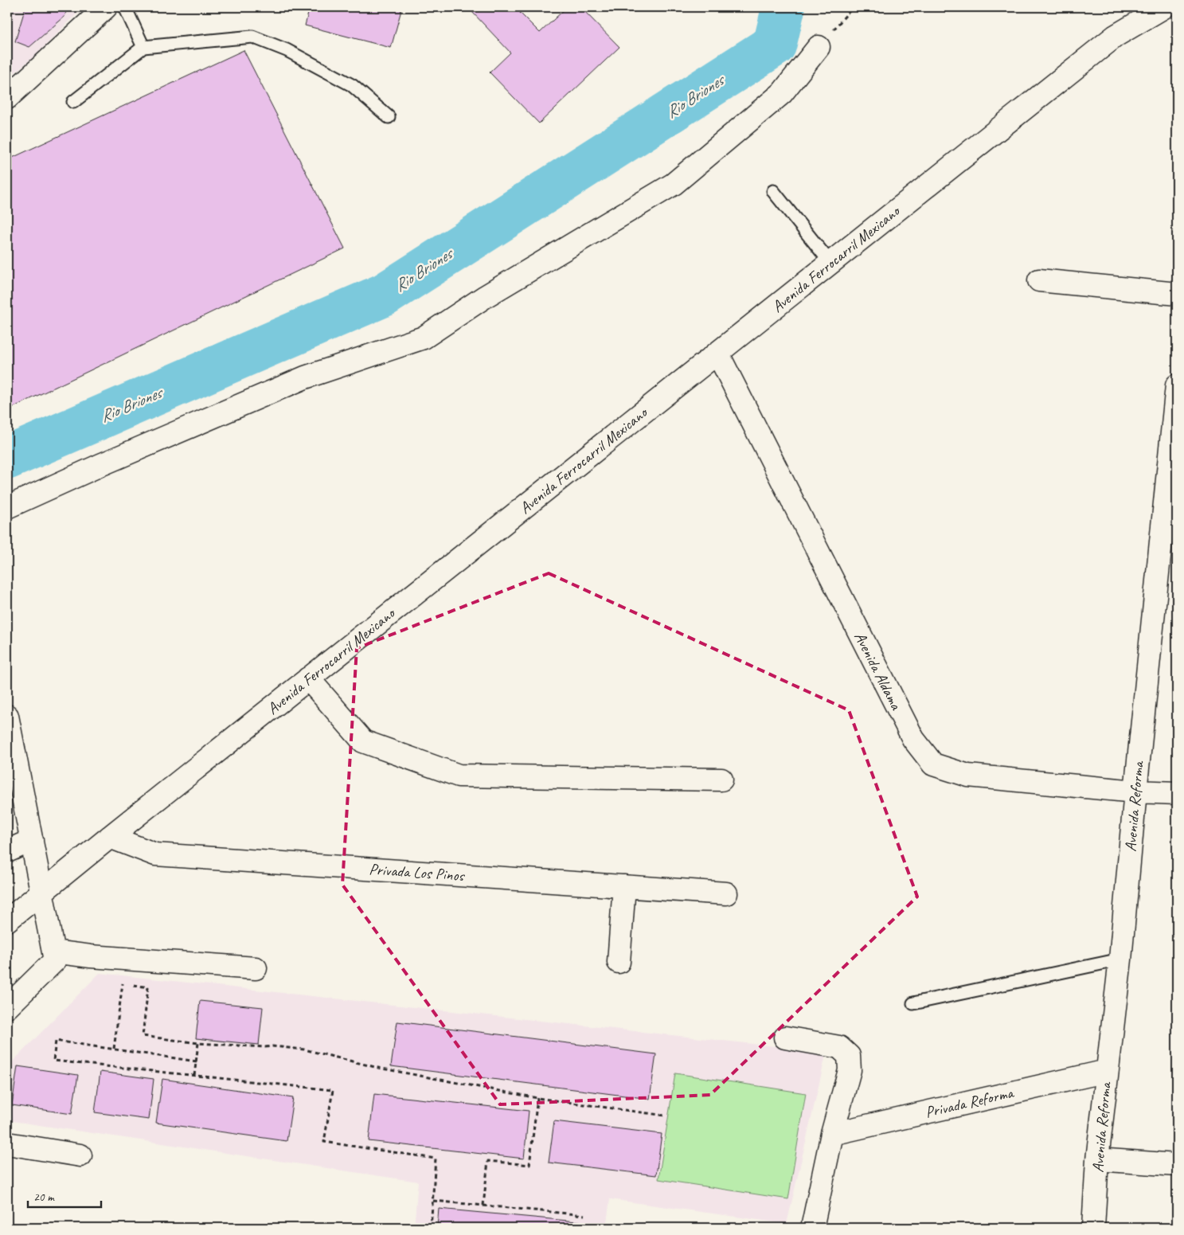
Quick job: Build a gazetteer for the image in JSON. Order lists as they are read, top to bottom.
{
  "streets": {
    "street": [
      "Avenida Ferrocarril Mexicano",
      "Avenida Aldama",
      "Avenida Reforma",
      "Privada Los Pinos",
      "Privada Reforma"
    ]
  },
  "crossings": [
    ["Avenida Ferrocarril Mexicano", "Avenida Aldama"],
    ["Avenida Ferrocarril Mexicano", "Privada Los Pinos"],
    ["Avenida Aldama", "Avenida Reforma"],
    ["Avenida Reforma", "Privada Reforma"]
  ],
  "water": ["Rio Briones"],
  "scale_bar": "20 m"
}
